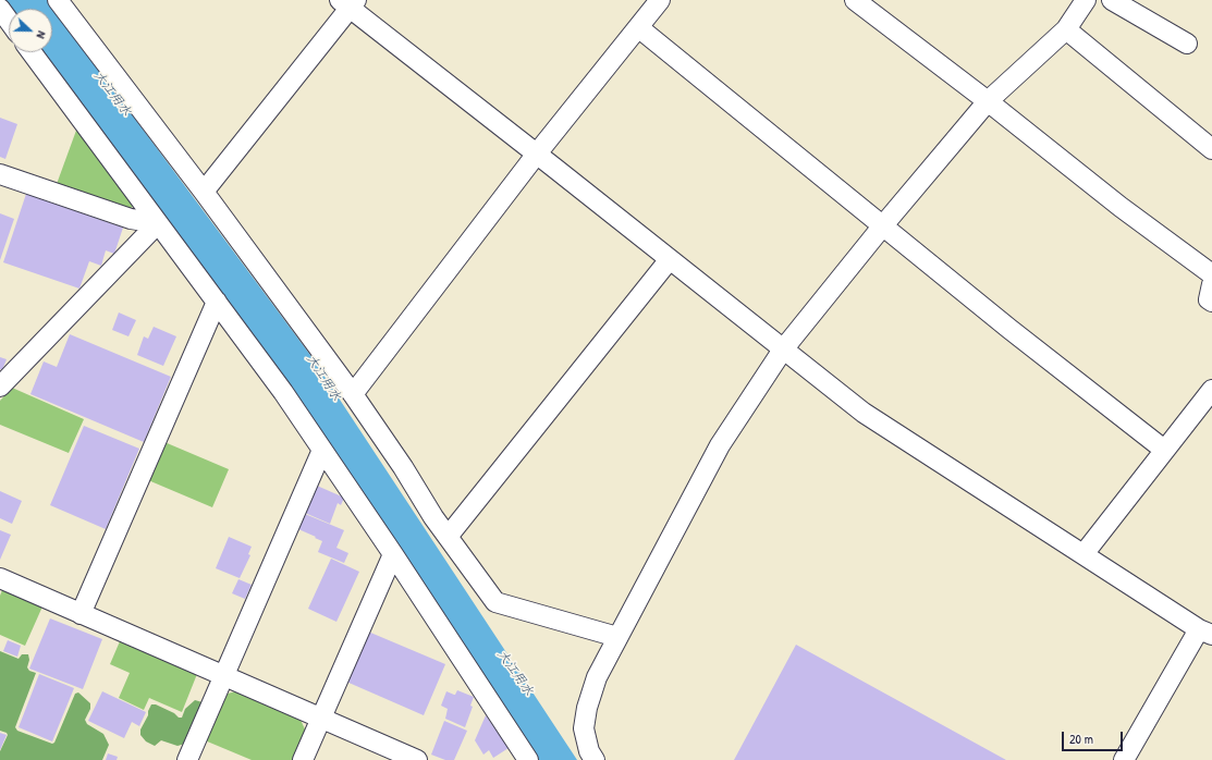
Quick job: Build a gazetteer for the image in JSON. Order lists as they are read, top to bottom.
{
  "water": ["大江用水"],
  "scale_bar": "20 m",
  "north": "right"
}
